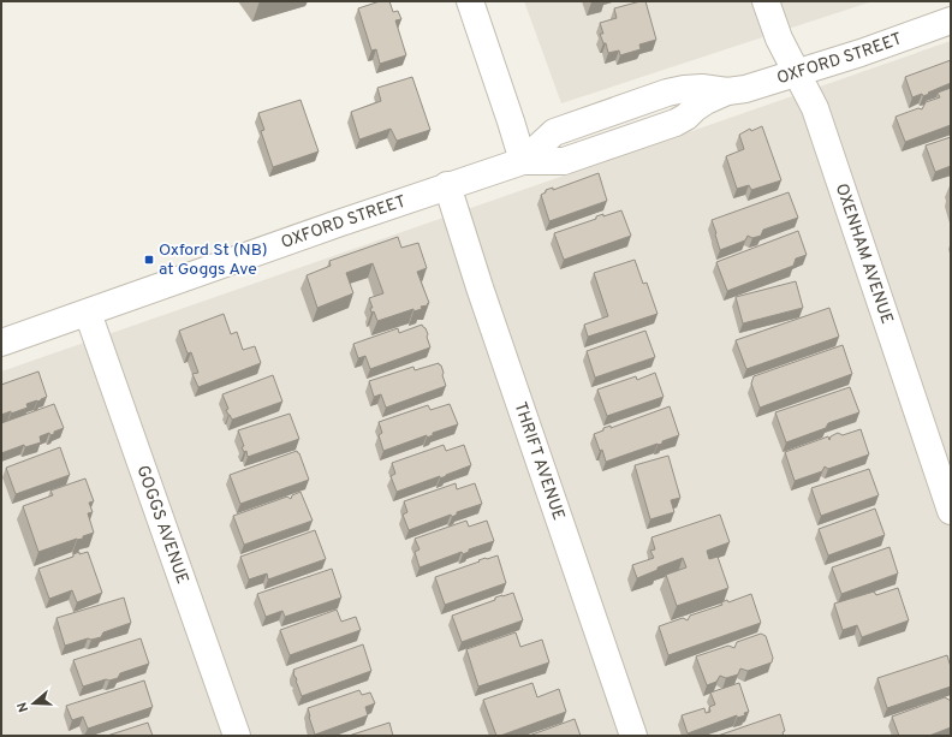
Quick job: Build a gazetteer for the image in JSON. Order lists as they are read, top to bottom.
{
  "streets": {
    "street": [
      "OXFORD STREET",
      "OXENHAM AVENUE",
      "THRIFT AVENUE",
      "GOGGS AVENUE"
    ]
  },
  "crossings": [
    ["OXFORD STREET", "OXENHAM AVENUE"],
    ["OXFORD STREET", "THRIFT AVENUE"],
    ["OXFORD STREET", "GOGGS AVENUE"]
  ],
  "places": {
    "transit": ["Oxford St (NB) at Goggs Ave"]
  },
  "north": "left"
}
